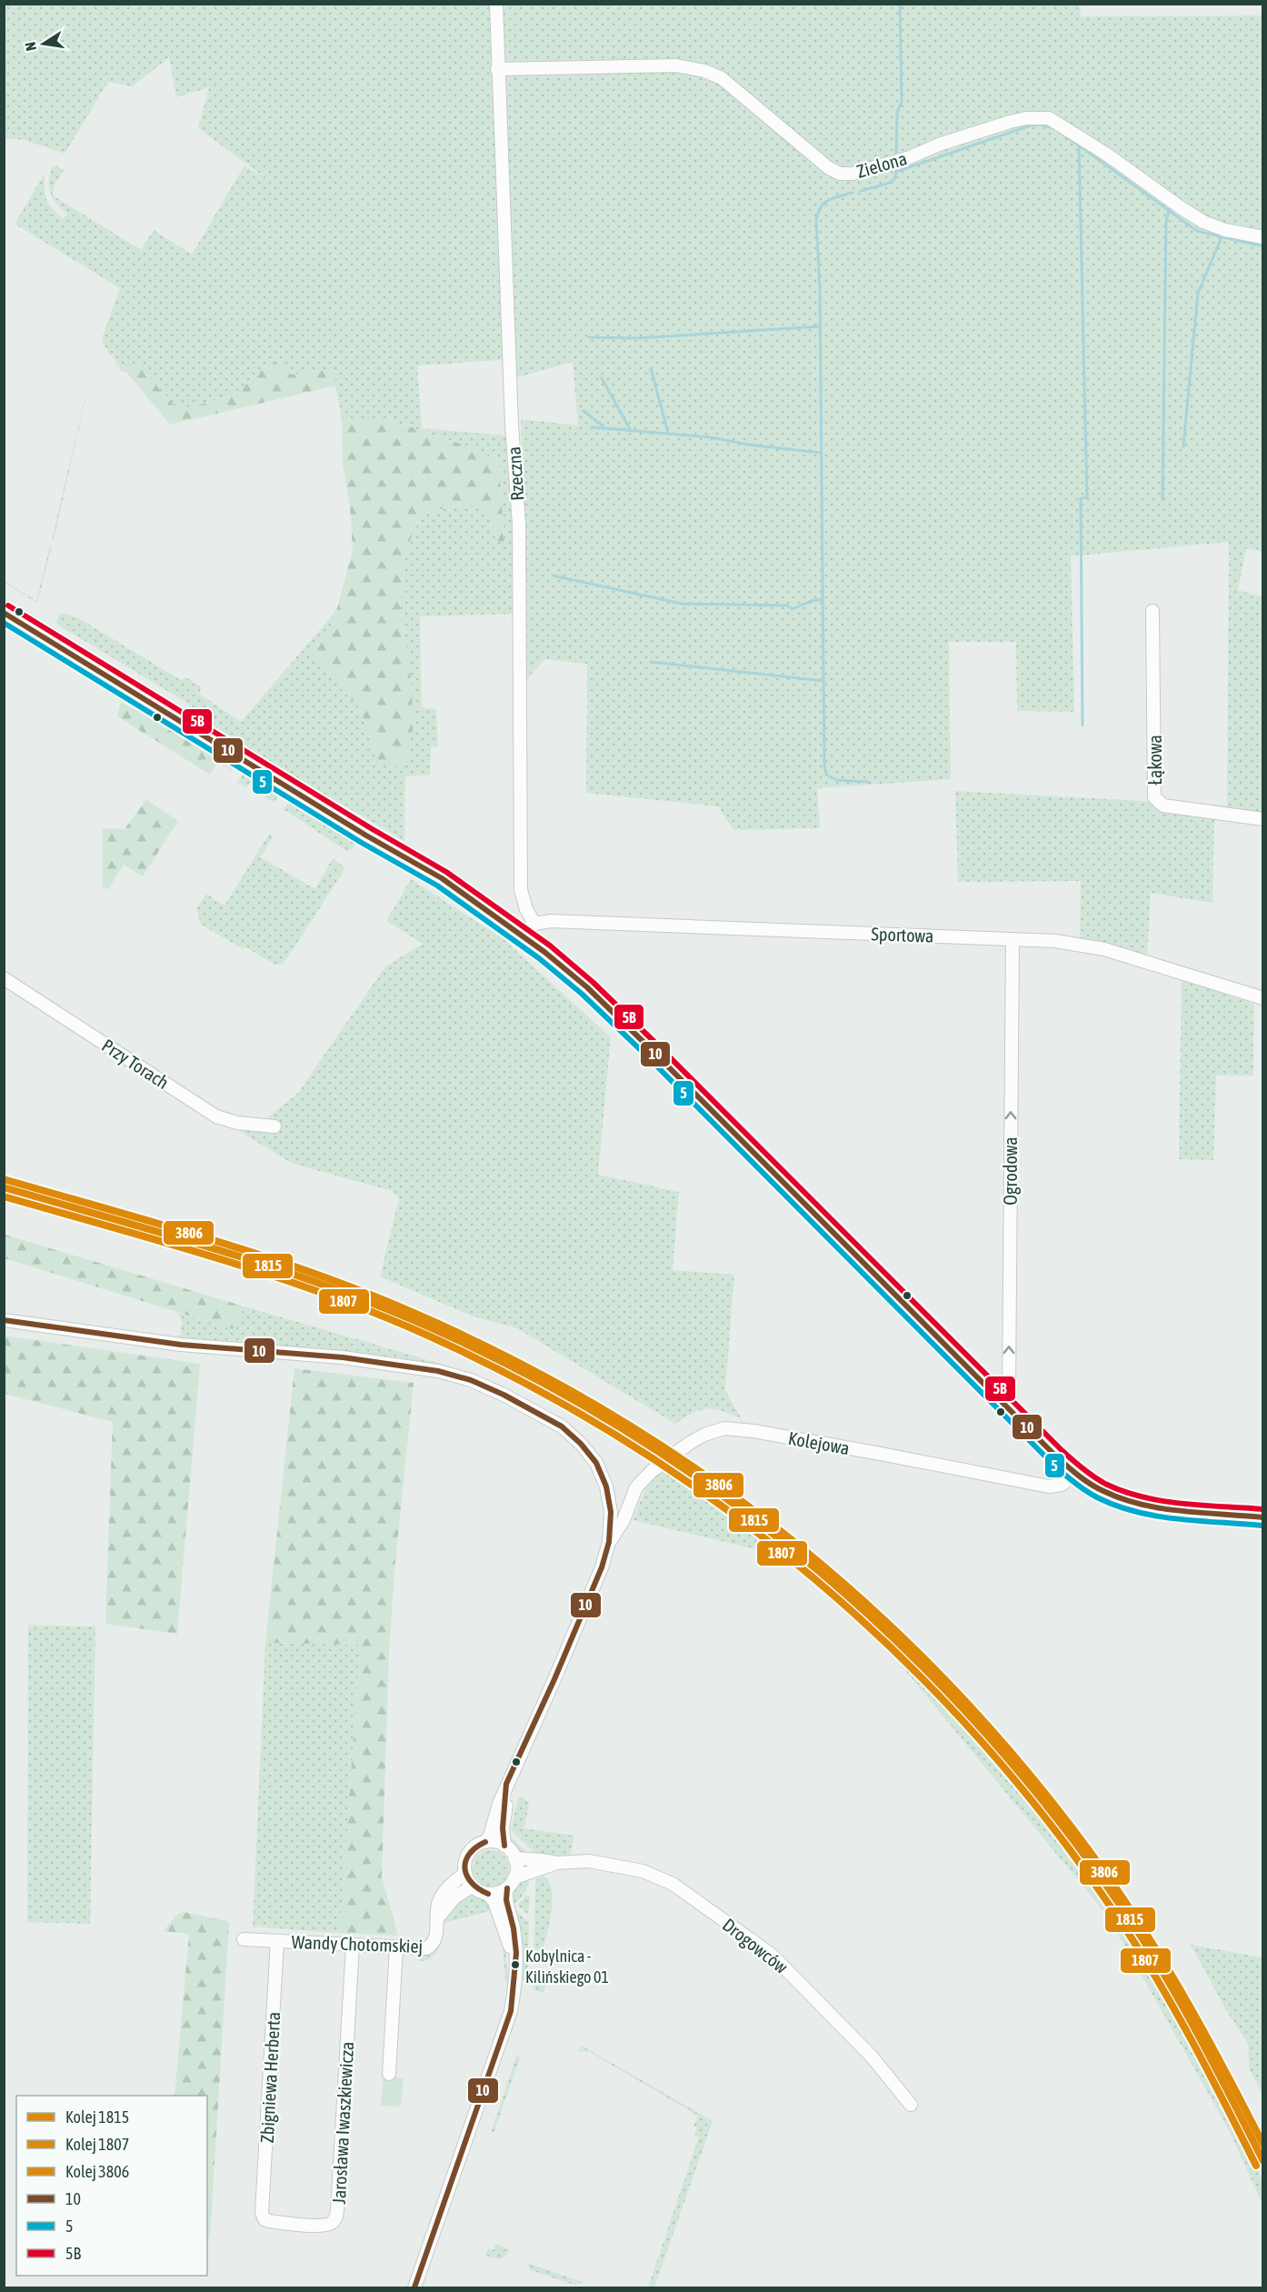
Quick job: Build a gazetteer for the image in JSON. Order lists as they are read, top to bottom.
{
  "streets": {
    "street": [
      "Zielona",
      "Rzeczna",
      "Łąkowa",
      "Sportowa",
      "Przy Torach",
      "Ogrodowa",
      "Kolejowa",
      "Wandy Chotomskiej",
      "Drogowców",
      "Zbigniewa Herberta",
      "Jarosława Iwaszkiewicza"
    ]
  },
  "crossings": [
    ["Zielona", "Rzeczna"],
    ["Rzeczna", "Sportowa"],
    ["Sportowa", "Ogrodowa"],
    ["Wandy Chotomskiej", "Zbigniewa Herberta"],
    ["Wandy Chotomskiej", "Jarosława Iwaszkiewicza"],
    ["Zbigniewa Herberta", "Jarosława Iwaszkiewicza"]
  ],
  "one_way": ["Ogrodowa"],
  "places": ["Kobylnica - Kilińskiego 01"],
  "lines": [
    "transit line 5B",
    "transit line 10",
    "transit line 5",
    "rail line 3806",
    "rail line 1815",
    "rail line 1807"
  ],
  "legend": [
    "Kolej 1815",
    "Kolej 1807",
    "Kolej 3806",
    "10",
    "5",
    "5B"
  ],
  "north": "left"
}
